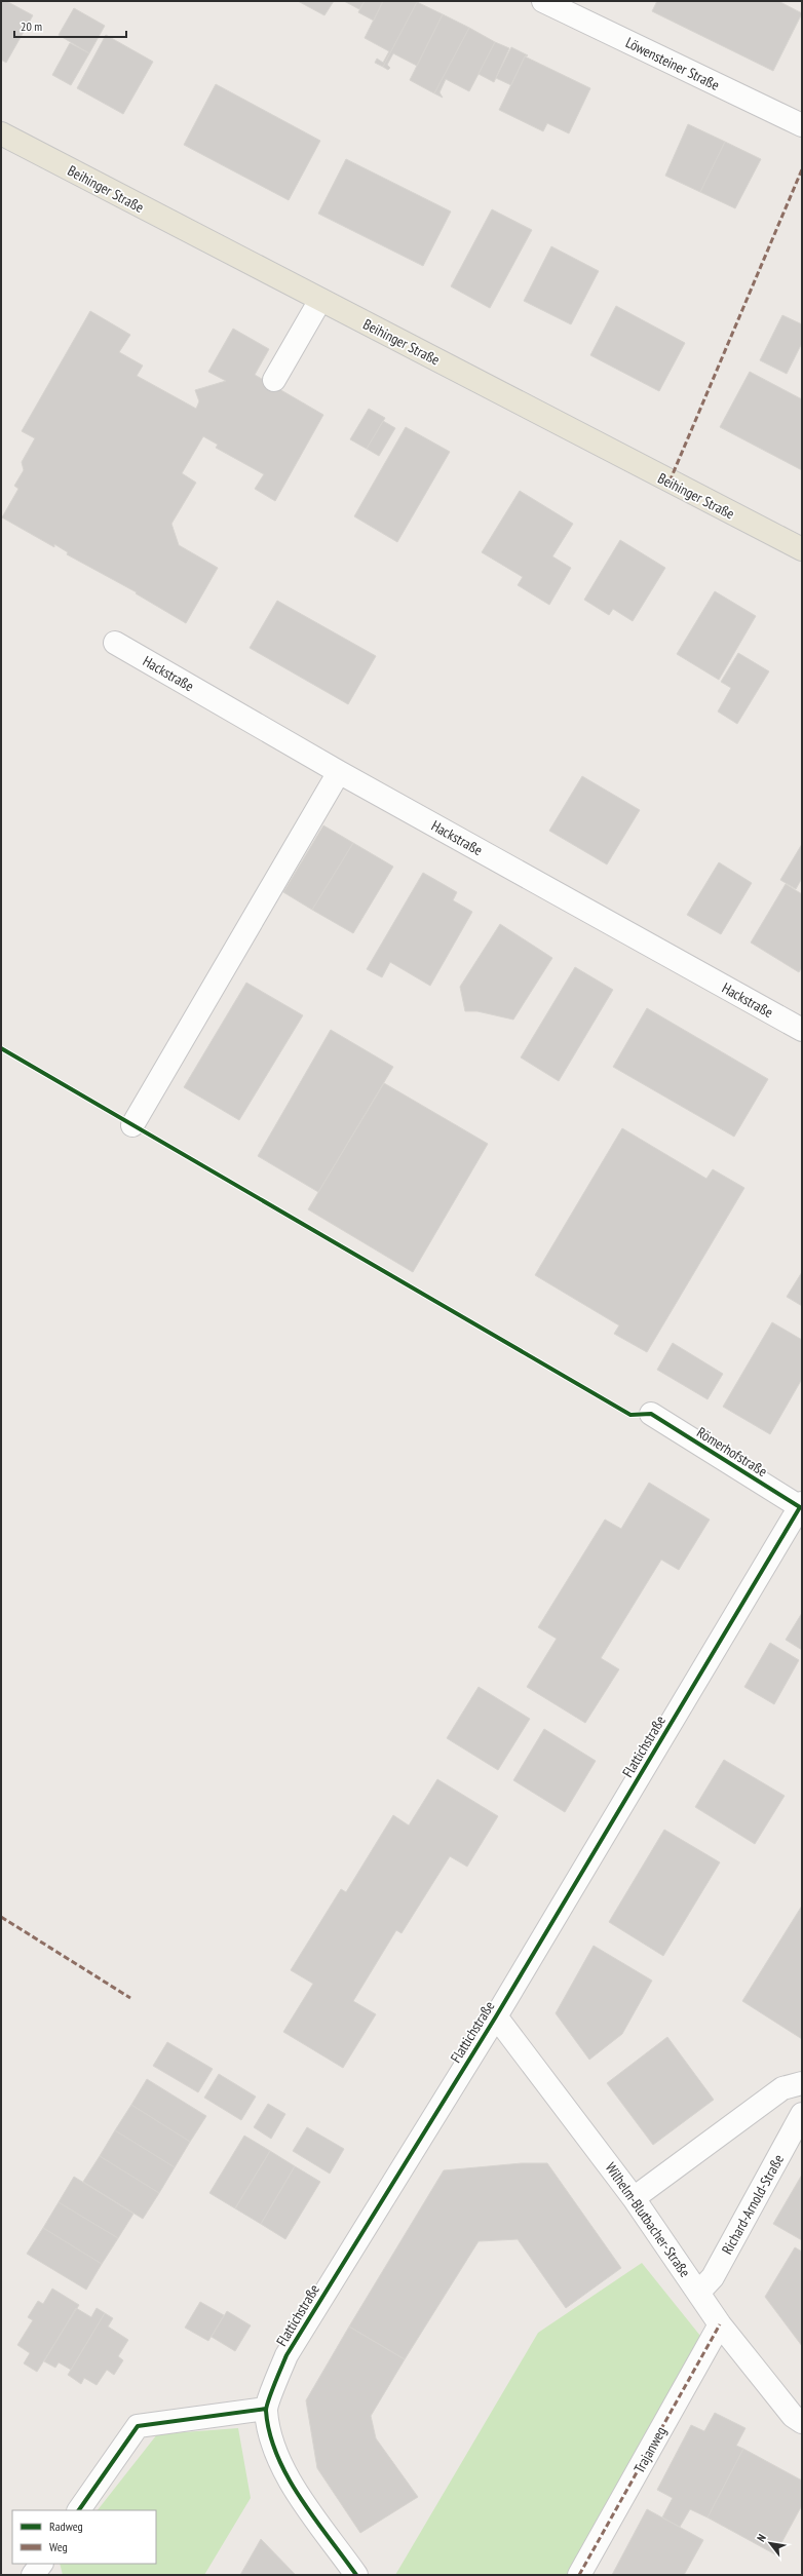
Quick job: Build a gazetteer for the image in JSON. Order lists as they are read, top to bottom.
{
  "streets": {
    "main road": ["Beihinger Straße"],
    "street": [
      "Löwensteiner Straße",
      "Hackstraße",
      "Römerhofstraße",
      "Flattichstraße",
      "Richard-Arnold-Straße",
      "Wilhelm-Blutbacher-Straße",
      "Trajanweg"
    ]
  },
  "crossings": [
    ["Römerhofstraße", "Flattichstraße"],
    ["Flattichstraße", "Wilhelm-Blutbacher-Straße"],
    ["Richard-Arnold-Straße", "Wilhelm-Blutbacher-Straße"],
    ["Wilhelm-Blutbacher-Straße", "Trajanweg"]
  ],
  "legend": ["Radweg", "Weg"],
  "scale_bar": "20 m",
  "north": "top left"
}
